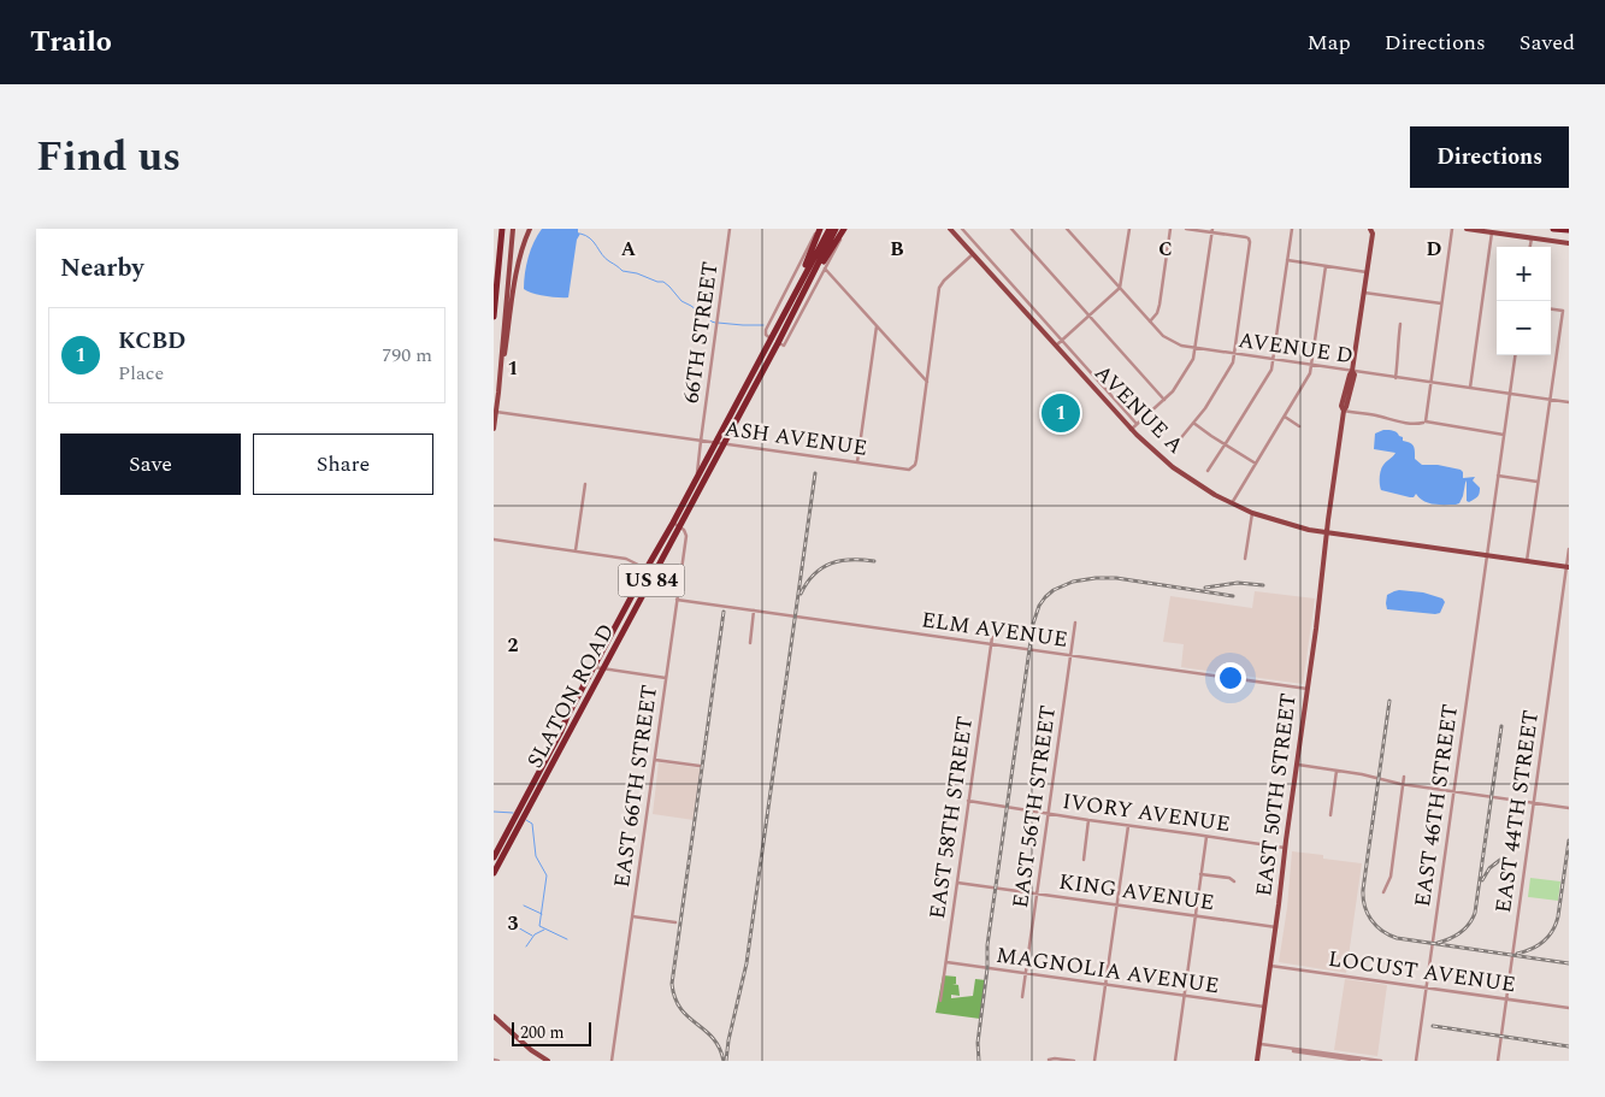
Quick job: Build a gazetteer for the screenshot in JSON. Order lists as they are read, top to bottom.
{
  "streets": {
    "highway": ["US 84", "SLATON ROAD"],
    "main road": ["AVENUE A", "EAST 50TH STREET"],
    "street": [
      "66TH STREET",
      "AVENUE D",
      "ASH AVENUE",
      "ELM AVENUE",
      "EAST 66TH STREET",
      "EAST 46TH STREET",
      "EAST 56TH STREET",
      "EAST 44TH STREET",
      "IVORY AVENUE",
      "EAST 58TH STREET",
      "KING AVENUE",
      "MAGNOLIA AVENUE",
      "LOCUST AVENUE"
    ]
  },
  "crossings": [
    ["66TH STREET", "ASH AVENUE"],
    ["AVENUE D", "EAST 50TH STREET"],
    ["AVENUE D", "EAST 46TH STREET"],
    ["AVENUE A", "EAST 50TH STREET"],
    ["AVENUE A", "EAST 46TH STREET"],
    ["AVENUE A", "EAST 44TH STREET"],
    ["ASH AVENUE", "SLATON ROAD"],
    ["ELM AVENUE", "EAST 66TH STREET"],
    ["ELM AVENUE", "EAST 50TH STREET"],
    ["ELM AVENUE", "EAST 56TH STREET"],
    ["ELM AVENUE", "EAST 58TH STREET"],
    ["SLATON ROAD", "EAST 66TH STREET"],
    ["EAST 50TH STREET", "IVORY AVENUE"],
    ["EAST 50TH STREET", "KING AVENUE"],
    ["EAST 50TH STREET", "MAGNOLIA AVENUE"],
    ["EAST 50TH STREET", "LOCUST AVENUE"],
    ["EAST 46TH STREET", "LOCUST AVENUE"],
    ["EAST 56TH STREET", "IVORY AVENUE"],
    ["EAST 56TH STREET", "KING AVENUE"],
    ["EAST 56TH STREET", "MAGNOLIA AVENUE"],
    ["EAST 44TH STREET", "LOCUST AVENUE"],
    ["IVORY AVENUE", "EAST 58TH STREET"],
    ["EAST 58TH STREET", "KING AVENUE"],
    ["EAST 58TH STREET", "MAGNOLIA AVENUE"]
  ],
  "scale_bar": "200 m",
  "page": {
    "header": "Trailo",
    "nav": ["Map", "Directions", "Saved"],
    "title": "Find us",
    "buttons": [
      "Directions",
      ["Save", "Share"]
    ],
    "heading": "Nearby",
    "map_buttons": ["+", "−"],
    "list": [
      {
        "mark": "1",
        "name": "KCBD",
        "note": "Place",
        "value": "790 m"
      }
    ],
    "pins": "1",
    "scale": "200 m"
  },
  "grid": {
    "columns": [
      "A",
      "B",
      "C",
      "D"
    ],
    "rows": ["1", "2", "3"]
  }
}
